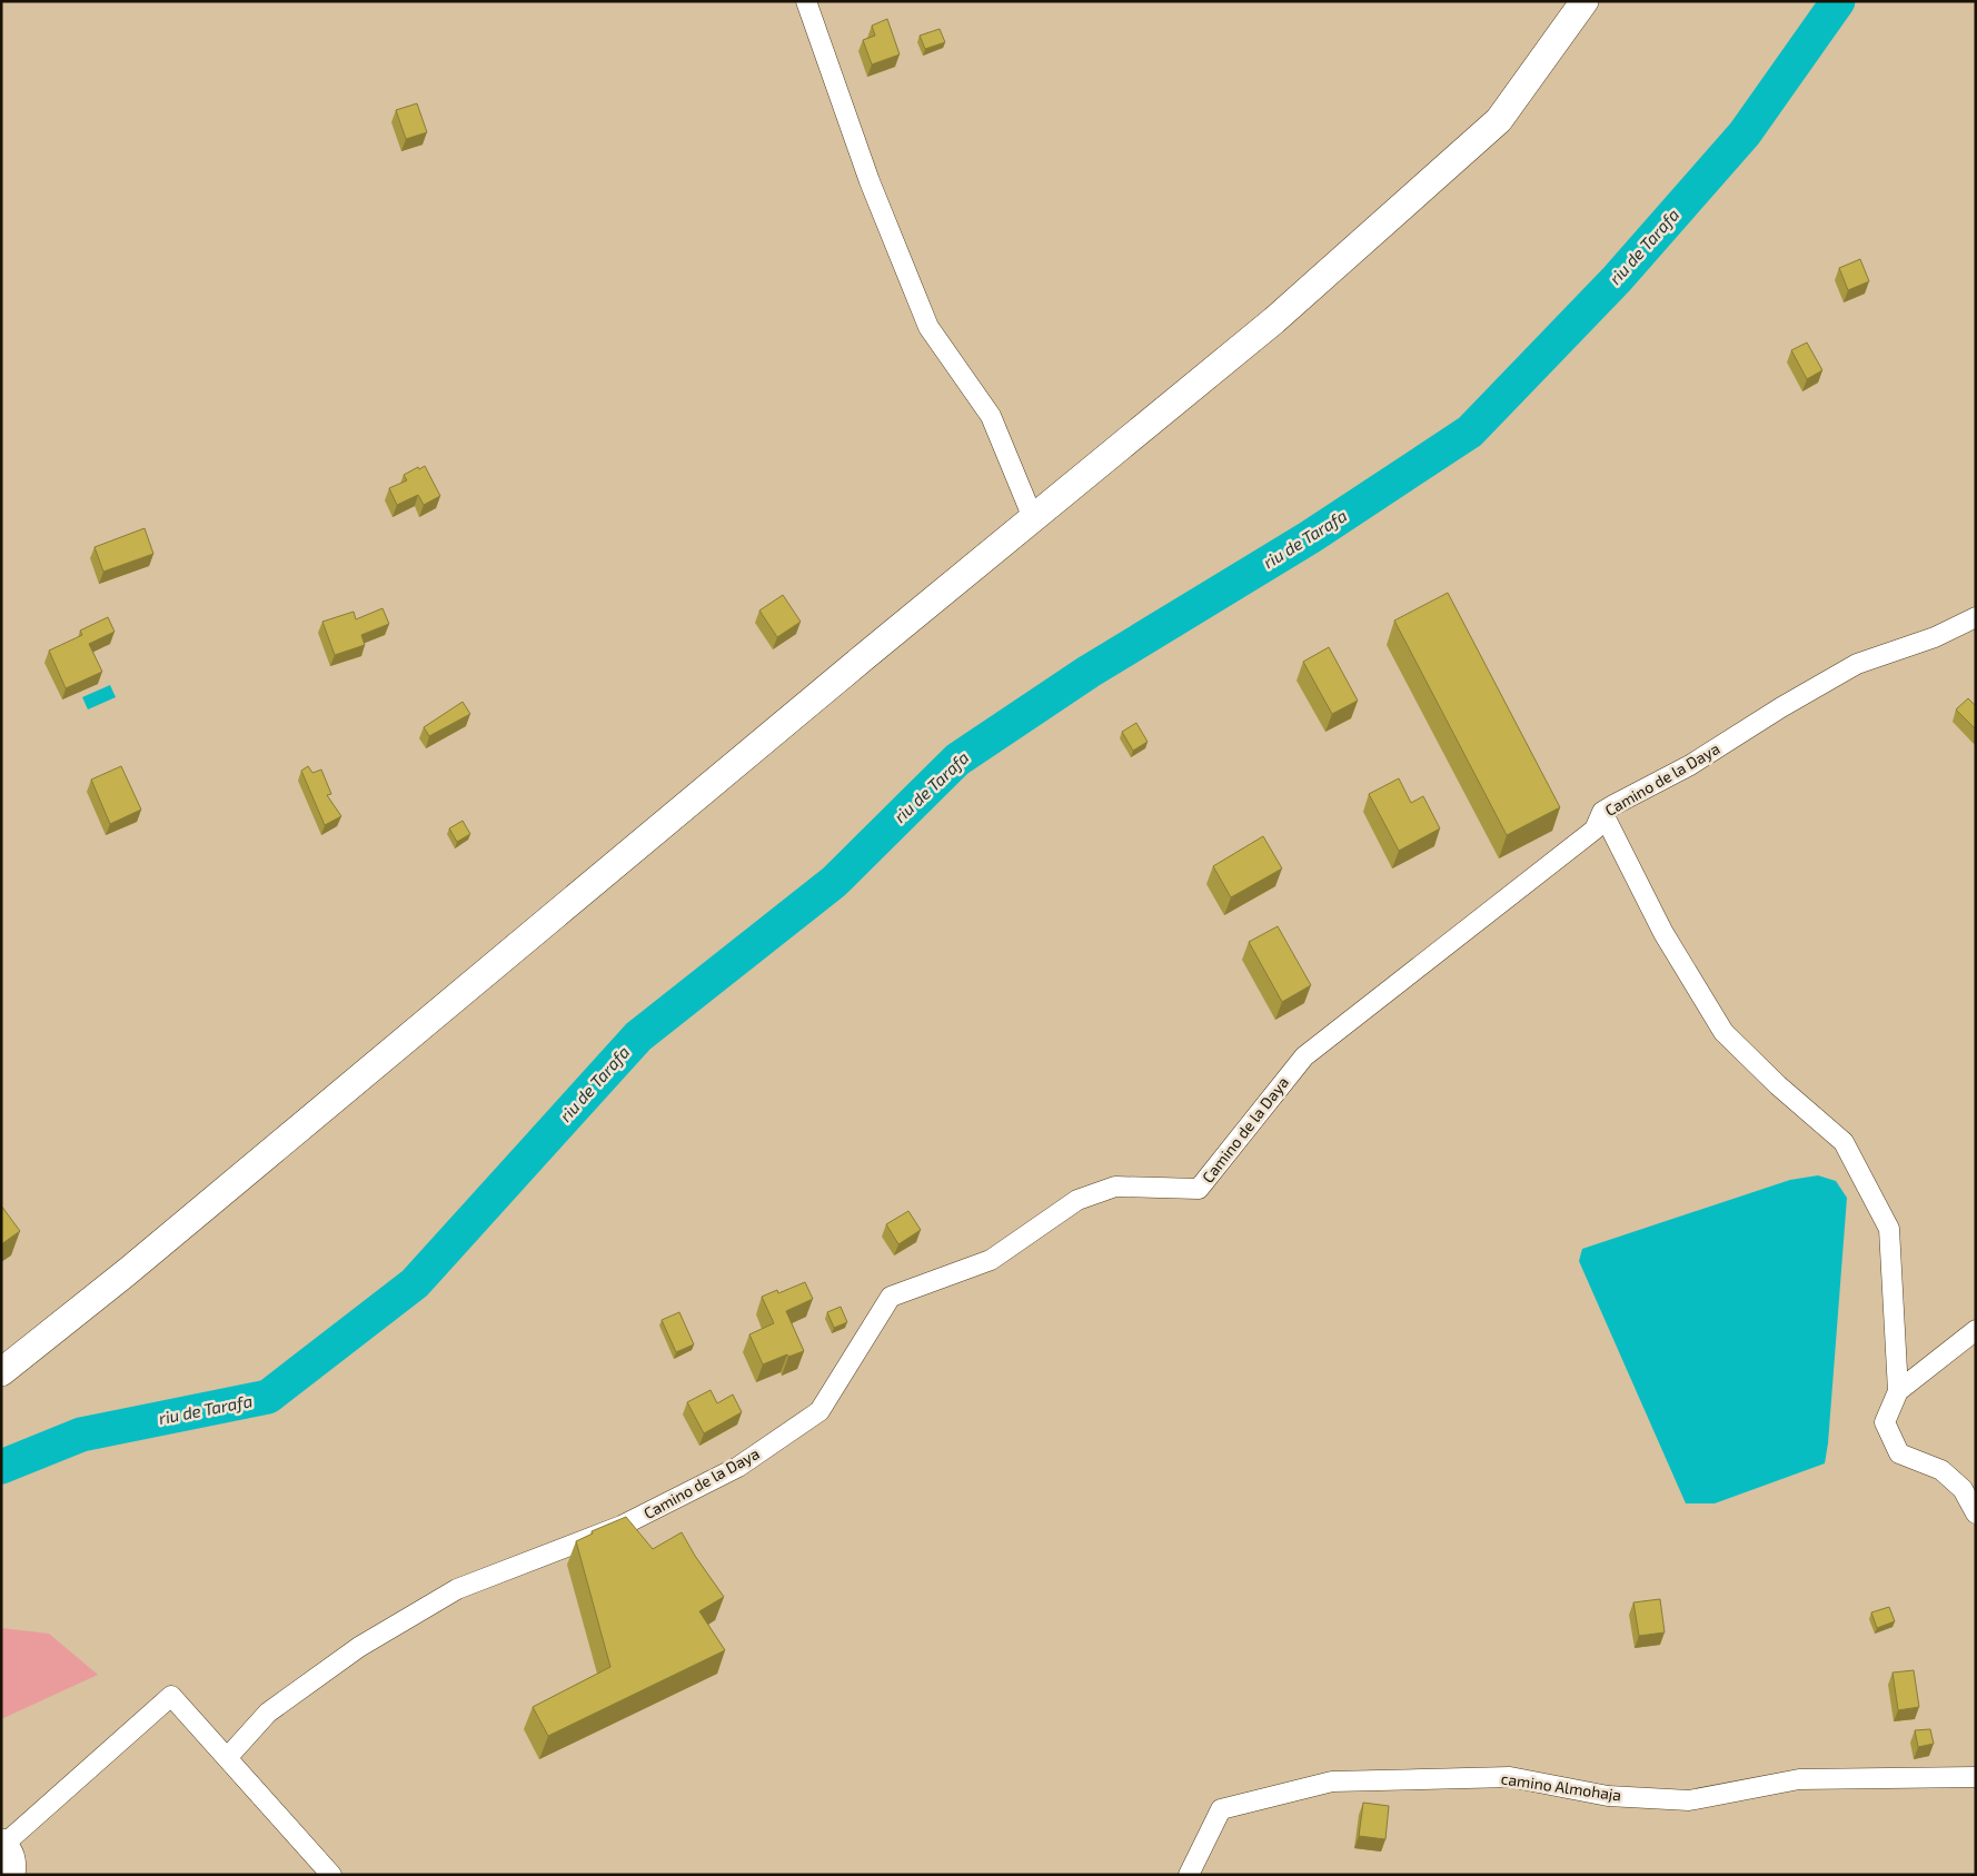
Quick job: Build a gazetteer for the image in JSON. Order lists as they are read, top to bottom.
{
  "streets": {
    "street": ["Camino de la Daya", "camino Almohaja"]
  },
  "water": ["riu de Tarafa"]
}
